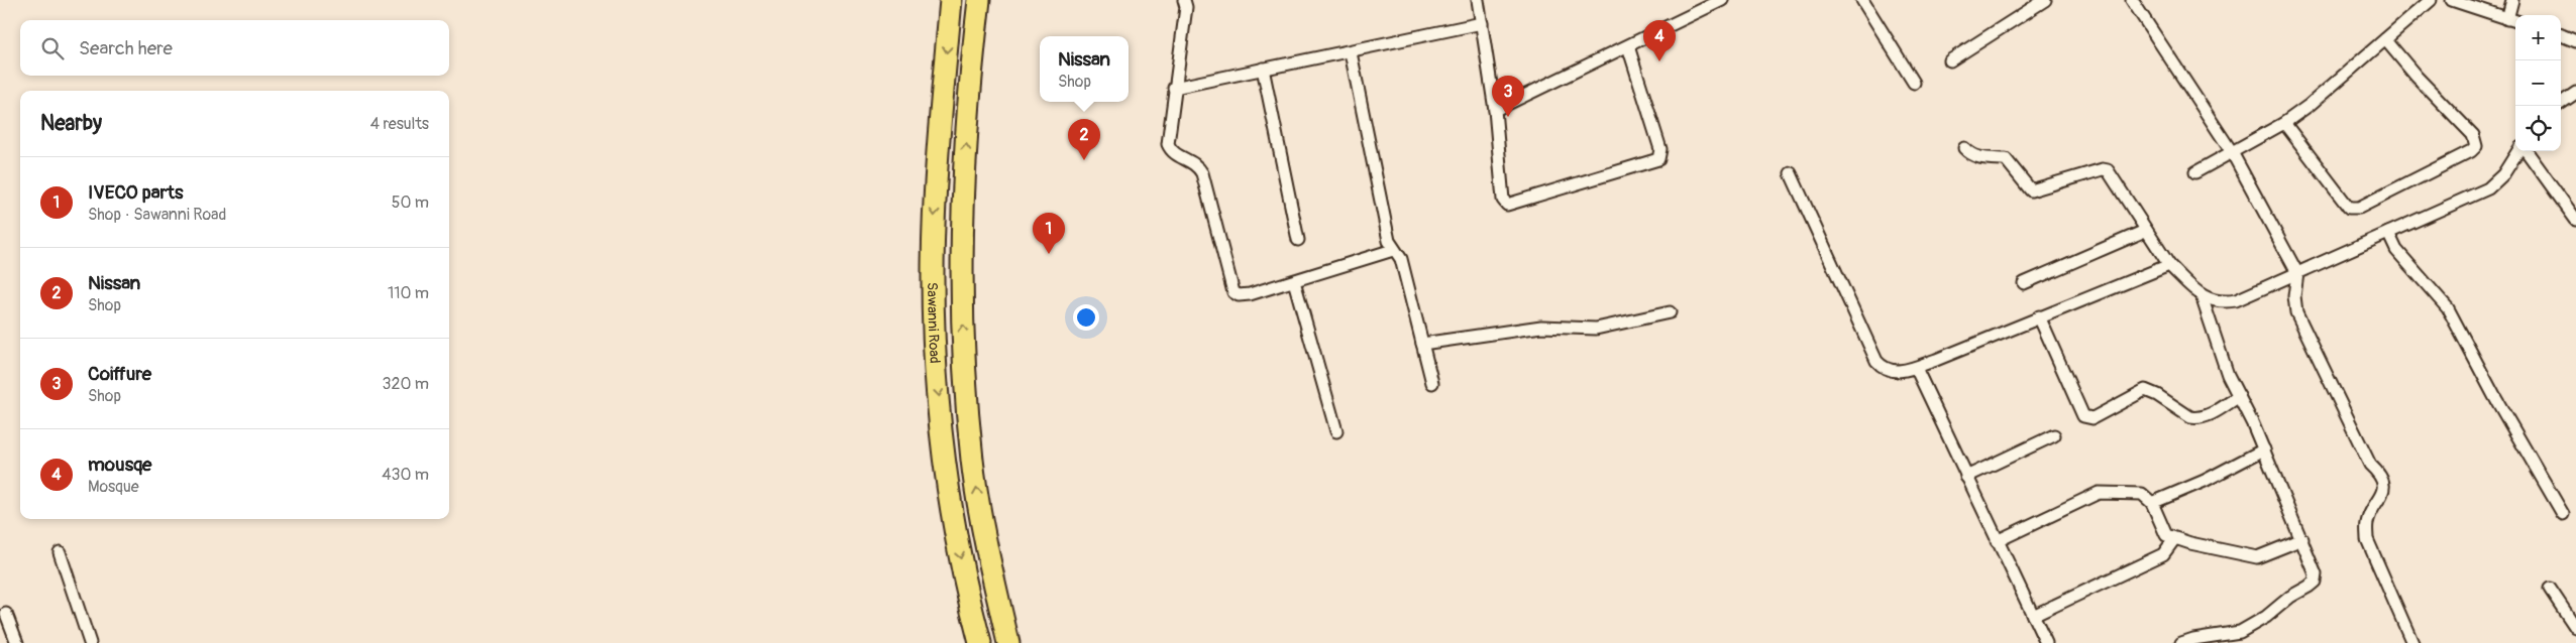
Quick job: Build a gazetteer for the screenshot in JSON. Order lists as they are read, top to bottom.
{
  "streets": {
    "highway": ["Sawanni Road"]
  },
  "page": {
    "map_buttons": ["+", "−"],
    "pins": [
      "4",
      "3",
      "2",
      "1"
    ],
    "search": "Search here",
    "popup": ["Nissan", "Shop"],
    "heading": ["Nearby", "4 results"],
    "list": [
      {
        "mark": "1",
        "name": "IVECO parts",
        "note": "Shop · Sawanni Road",
        "value": "50 m"
      },
      {
        "mark": "2",
        "name": "Nissan",
        "note": "Shop",
        "value": "110 m"
      },
      {
        "mark": "3",
        "name": "Coiffure",
        "note": "Shop",
        "value": "320 m"
      },
      {
        "mark": "4",
        "name": "mousqe",
        "note": "Mosque",
        "value": "430 m"
      }
    ]
  }
}
